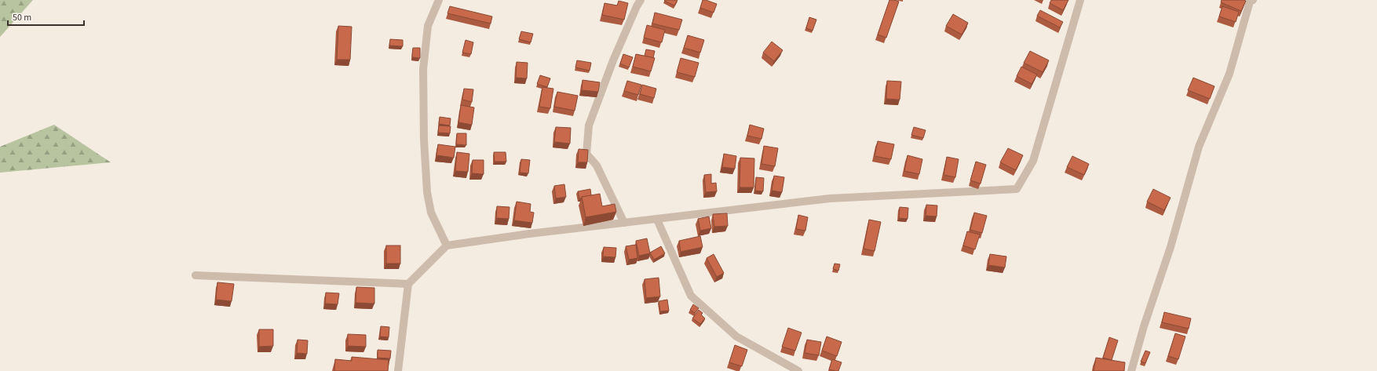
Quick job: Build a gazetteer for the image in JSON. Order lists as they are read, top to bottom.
{
  "scale_bar": "50 m"
}
